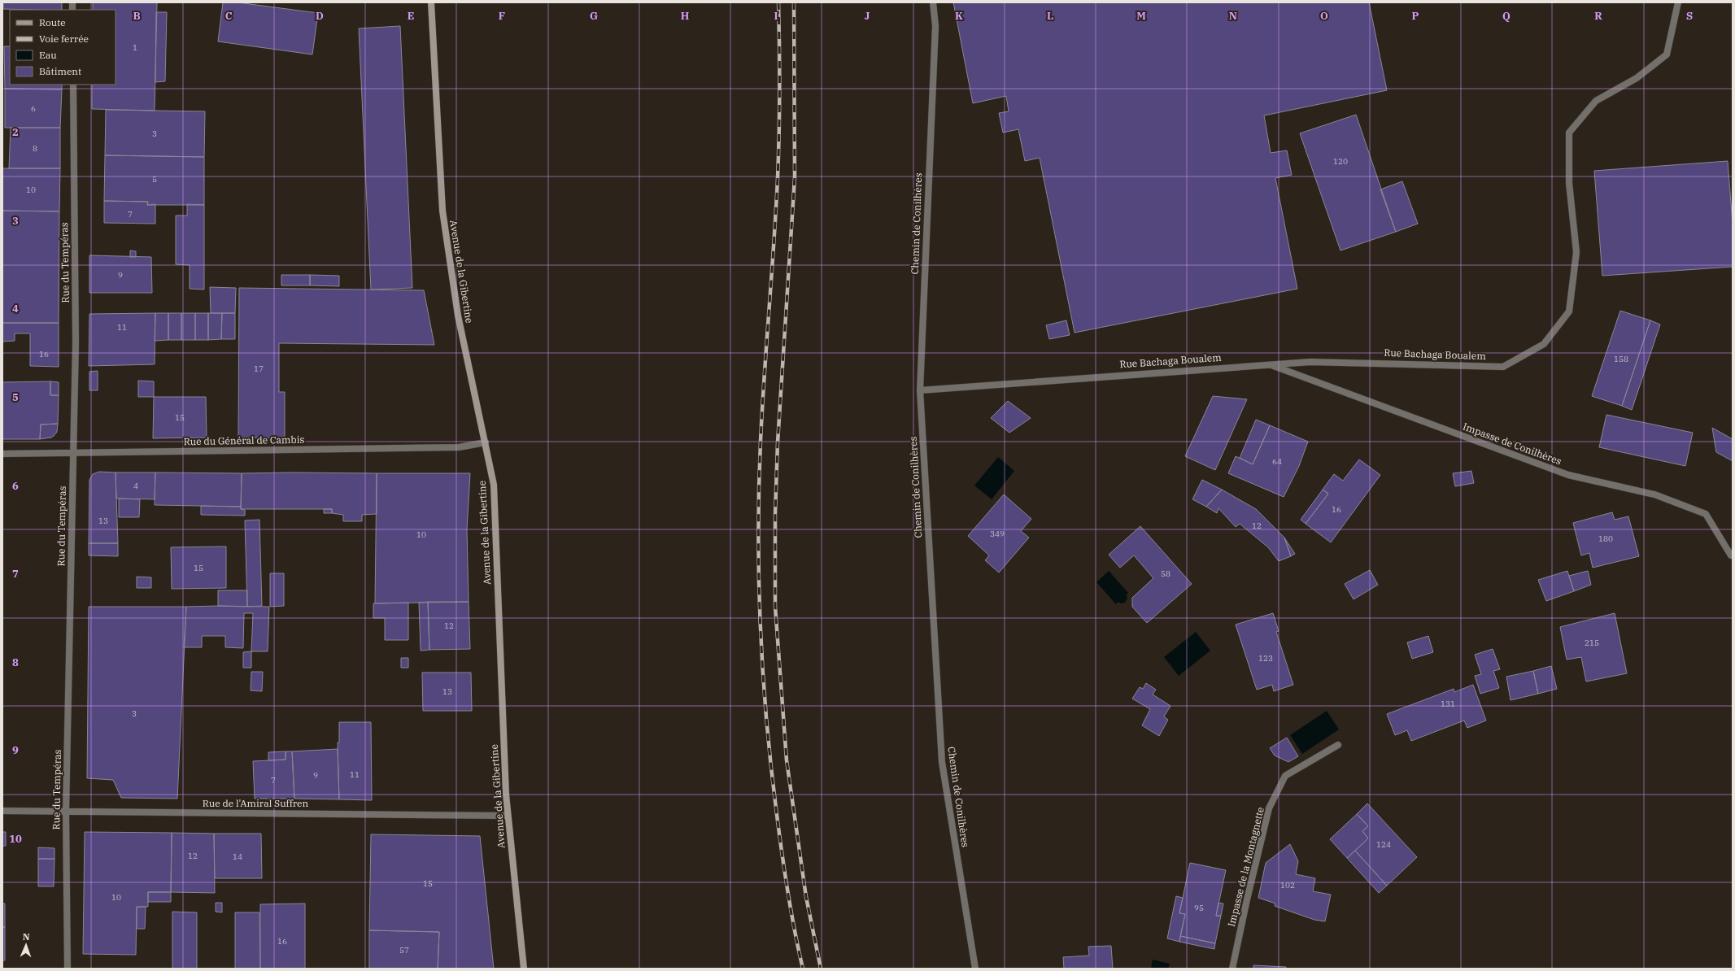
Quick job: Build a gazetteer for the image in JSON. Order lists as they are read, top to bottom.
{
  "streets": {
    "main road": ["Avenue de la Gibertine"],
    "street": [
      "Chemin de Conilhères",
      "Rue du Tempéras",
      "Rue Bachaga Boualem",
      "Rue du Général de Cambis",
      "Impasse de Conilhères",
      "Rue de l'Amiral Suffren",
      "Impasse de la Montagnette"
    ]
  },
  "crossings": [
    ["Chemin de Conilhères", "Rue Bachaga Boualem"],
    ["Rue du Tempéras", "Rue du Général de Cambis"],
    ["Rue du Tempéras", "Rue de l'Amiral Suffren"],
    ["Avenue de la Gibertine", "Rue du Général de Cambis"],
    ["Avenue de la Gibertine", "Rue de l'Amiral Suffren"],
    ["Rue Bachaga Boualem", "Impasse de Conilhères"]
  ],
  "house_numbers": [
    "1",
    "6",
    "3",
    "8",
    "120",
    "5",
    "10",
    "7",
    "9",
    "11",
    "16",
    "158",
    "17",
    "15",
    "64",
    "4",
    "16",
    "13",
    "12",
    "349",
    "10",
    "180",
    "15",
    "58",
    "12",
    "215",
    "123",
    "13",
    "131",
    "3",
    "11",
    "9",
    "7",
    "124",
    "12",
    "14",
    "15",
    "102",
    "10",
    "95",
    "16",
    "57"
  ],
  "legend": [
    "Route",
    "Voie ferrée",
    "Eau",
    "Bâtiment"
  ],
  "north": "top",
  "grid": {
    "columns": [
      "B",
      "C",
      "D",
      "E",
      "F",
      "G",
      "H",
      "I",
      "J",
      "K",
      "L",
      "M",
      "N",
      "O",
      "P",
      "Q",
      "R",
      "S"
    ],
    "rows": [
      "2",
      "3",
      "4",
      "5",
      "6",
      "7",
      "8",
      "9",
      "10"
    ]
  }
}
